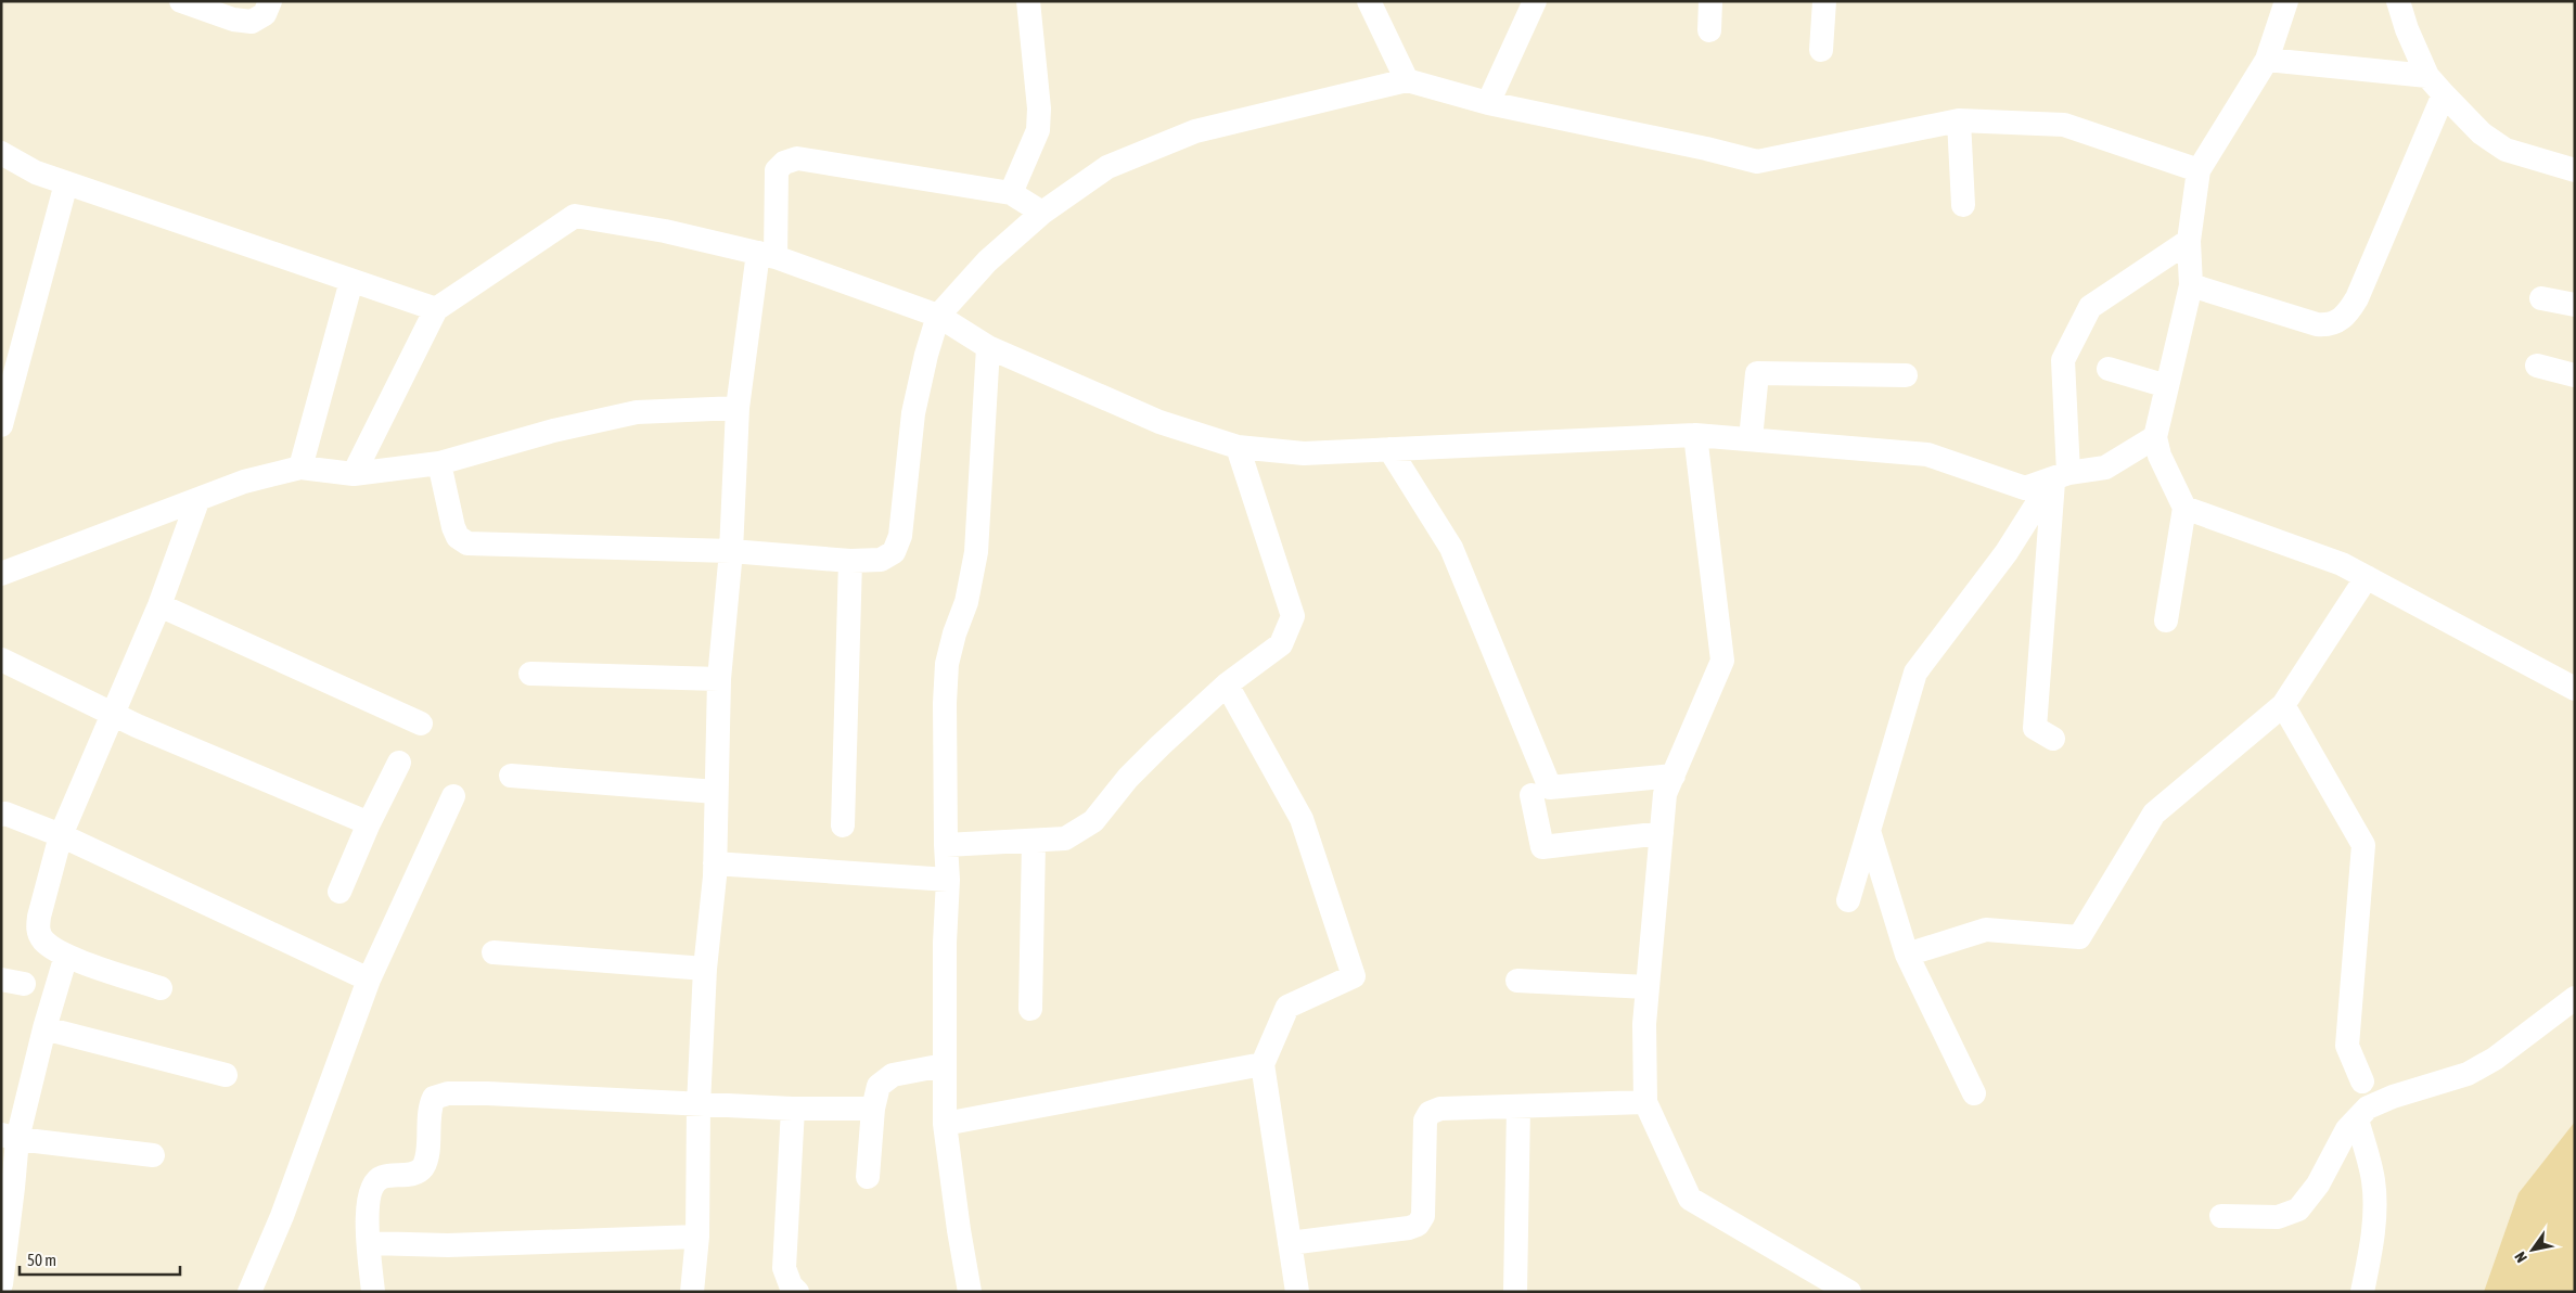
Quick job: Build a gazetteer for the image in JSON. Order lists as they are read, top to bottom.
{
  "scale_bar": "50 m",
  "north": "bottom left"
}
